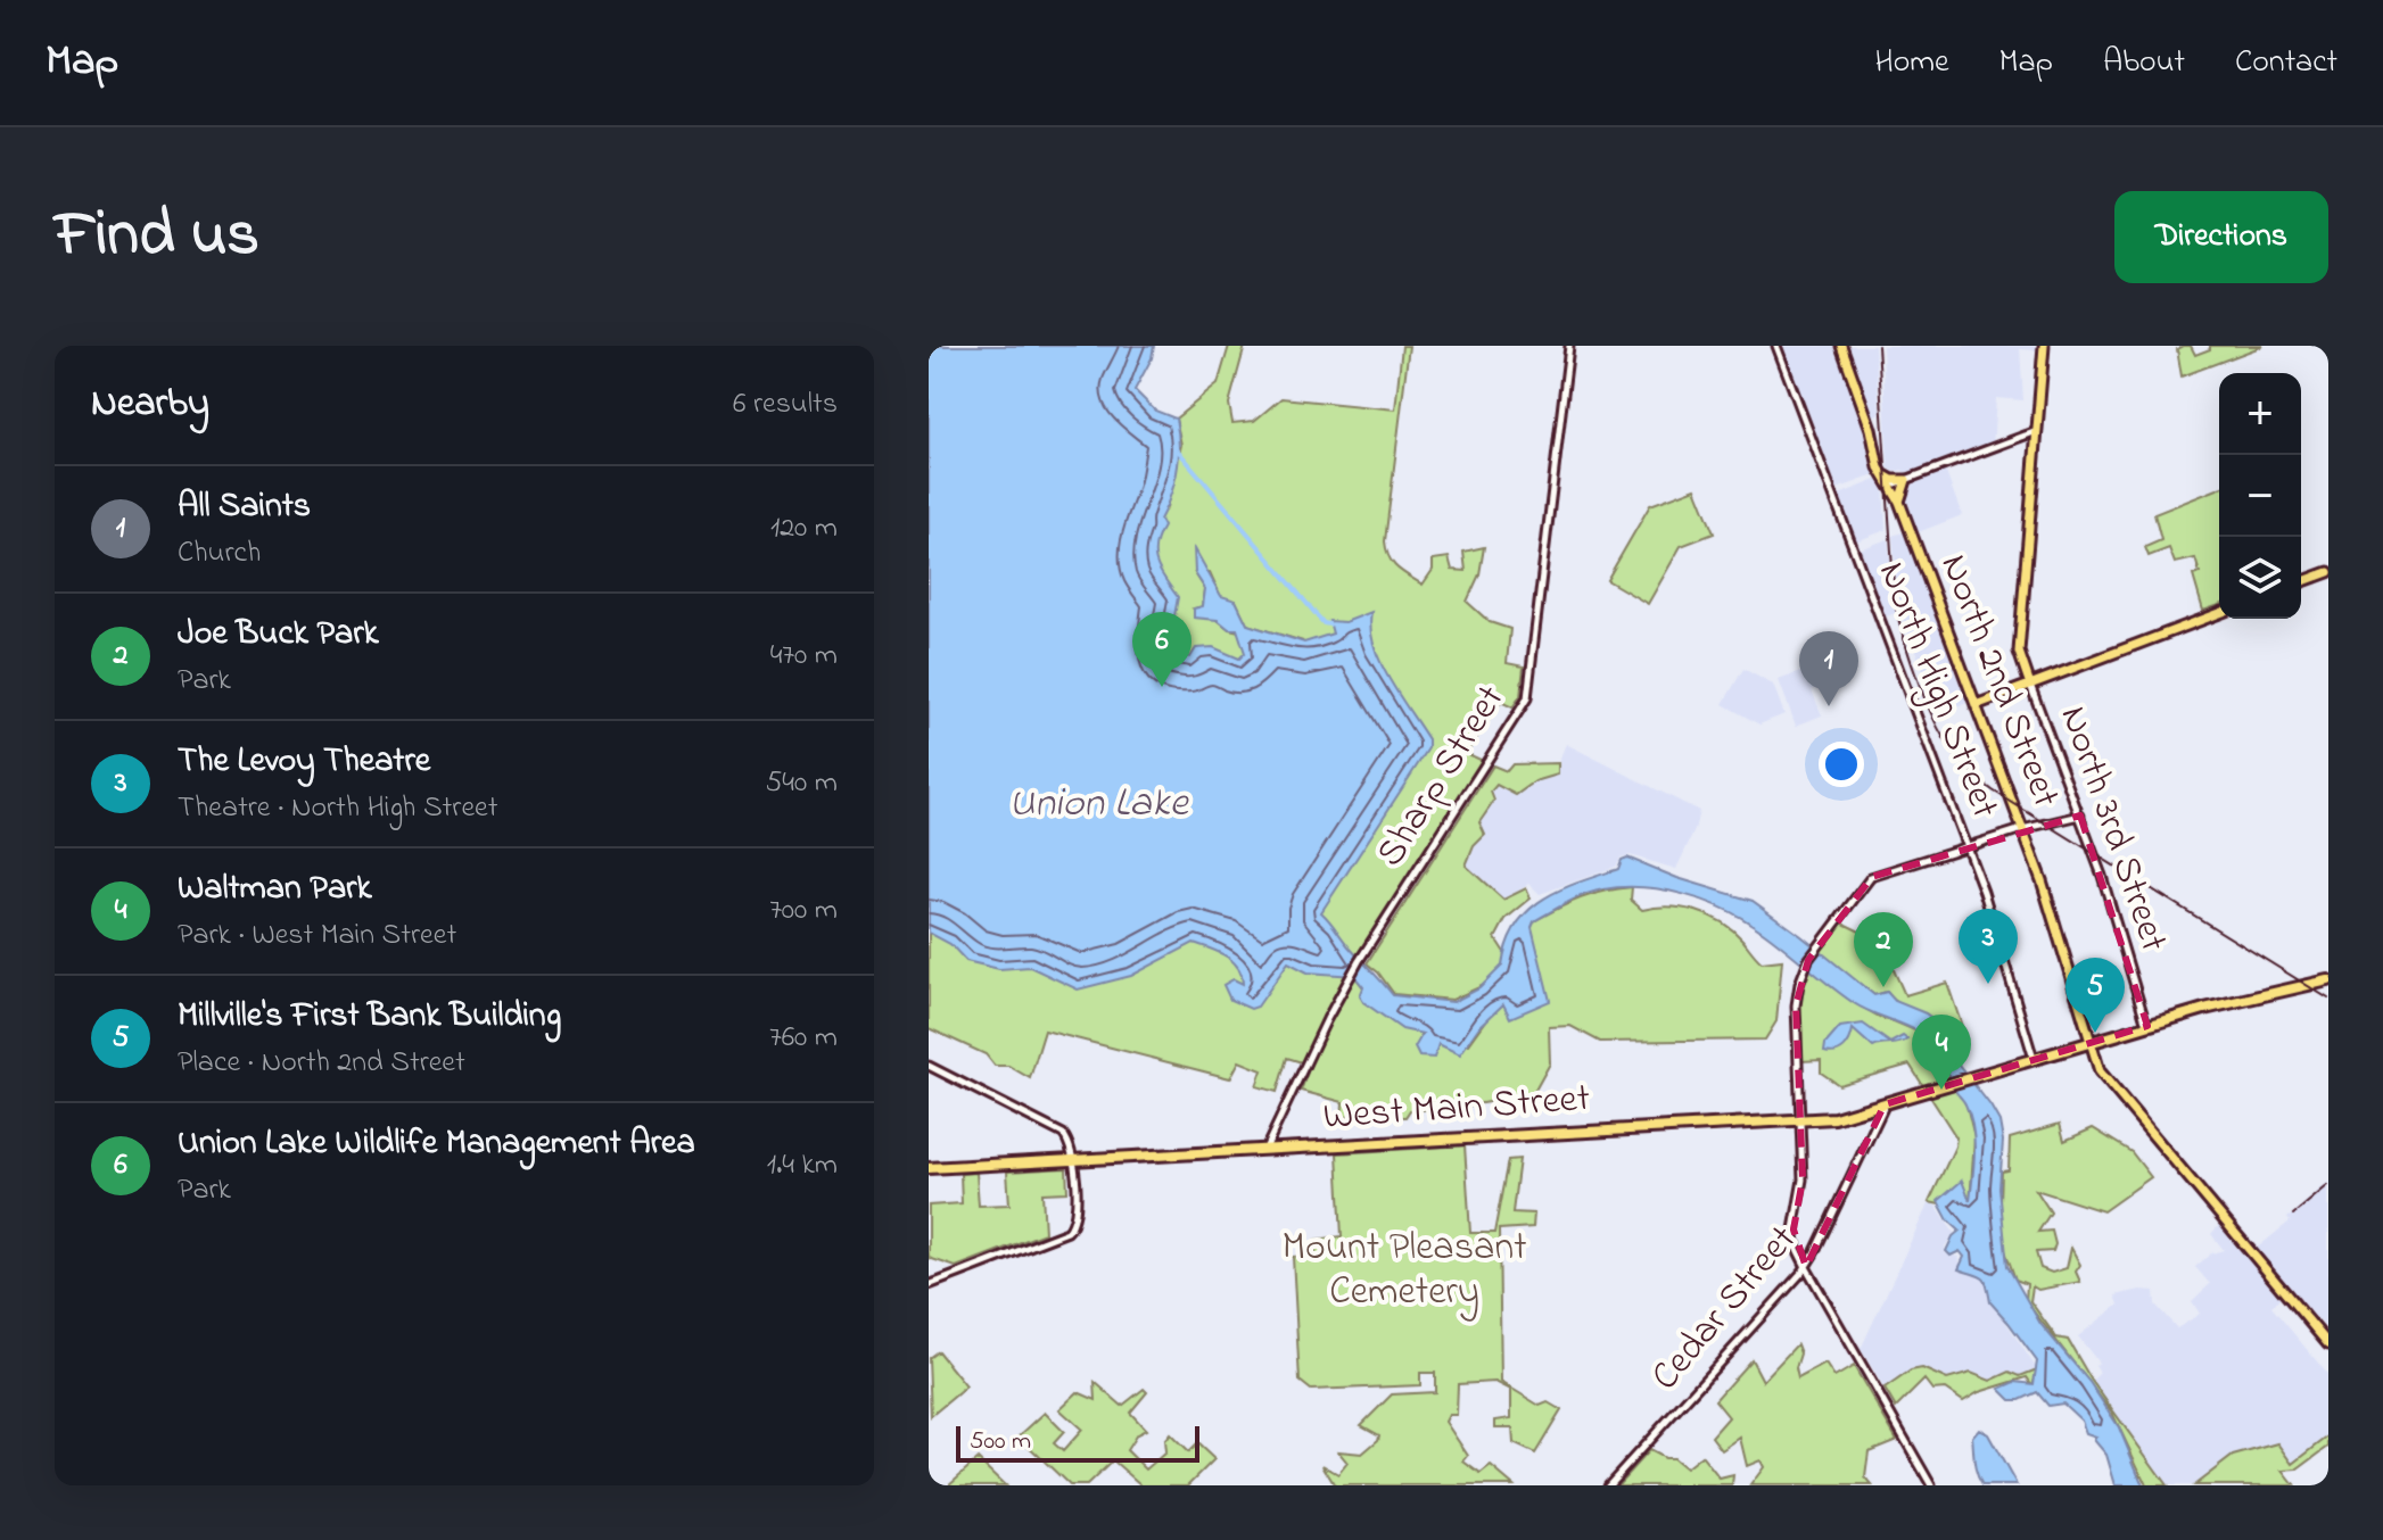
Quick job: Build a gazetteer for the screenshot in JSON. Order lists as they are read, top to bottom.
{
  "streets": {
    "highway": ["West Main Street"],
    "main road": ["North 2nd Street", "North 3rd Street"],
    "street": ["North High Street", "Sharp Street", "Cedar Street"]
  },
  "crossings": [
    ["North 2nd Street", "West Main Street"],
    ["North High Street", "West Main Street"],
    ["Sharp Street", "West Main Street"],
    ["North 3rd Street", "West Main Street"],
    ["West Main Street", "Cedar Street"]
  ],
  "water": ["Union Lake"],
  "parks": ["Mount Pleasant Cemetery"],
  "scale_bar": "500 m",
  "page": {
    "header": "Map",
    "nav": [
      "Home",
      "Map",
      "About",
      "Contact"
    ],
    "title": "Find us",
    "buttons": "Directions",
    "heading": ["Nearby", "6 results"],
    "map_buttons": ["+", "−"],
    "list": [
      {
        "mark": "1",
        "name": "All Saints",
        "note": "Church",
        "value": "120 m"
      },
      {
        "mark": "2",
        "name": "Joe Buck Park",
        "note": "Park",
        "value": "470 m"
      },
      {
        "mark": "3",
        "name": "The Levoy Theatre",
        "note": "Theatre · North High Street",
        "value": "540 m"
      },
      {
        "mark": "4",
        "name": "Waltman Park",
        "note": "Park · West Main Street",
        "value": "700 m"
      },
      {
        "mark": "5",
        "name": "Millville's First Bank Building",
        "note": "Place · North 2nd Street",
        "value": "760 m"
      },
      {
        "mark": "6",
        "name": "Union Lake Wildlife Management Area",
        "note": "Park",
        "value": "1.4 km"
      }
    ],
    "pins": [
      "6",
      "1",
      "3",
      "2",
      "5",
      "4"
    ],
    "scale": "500 m"
  }
}
